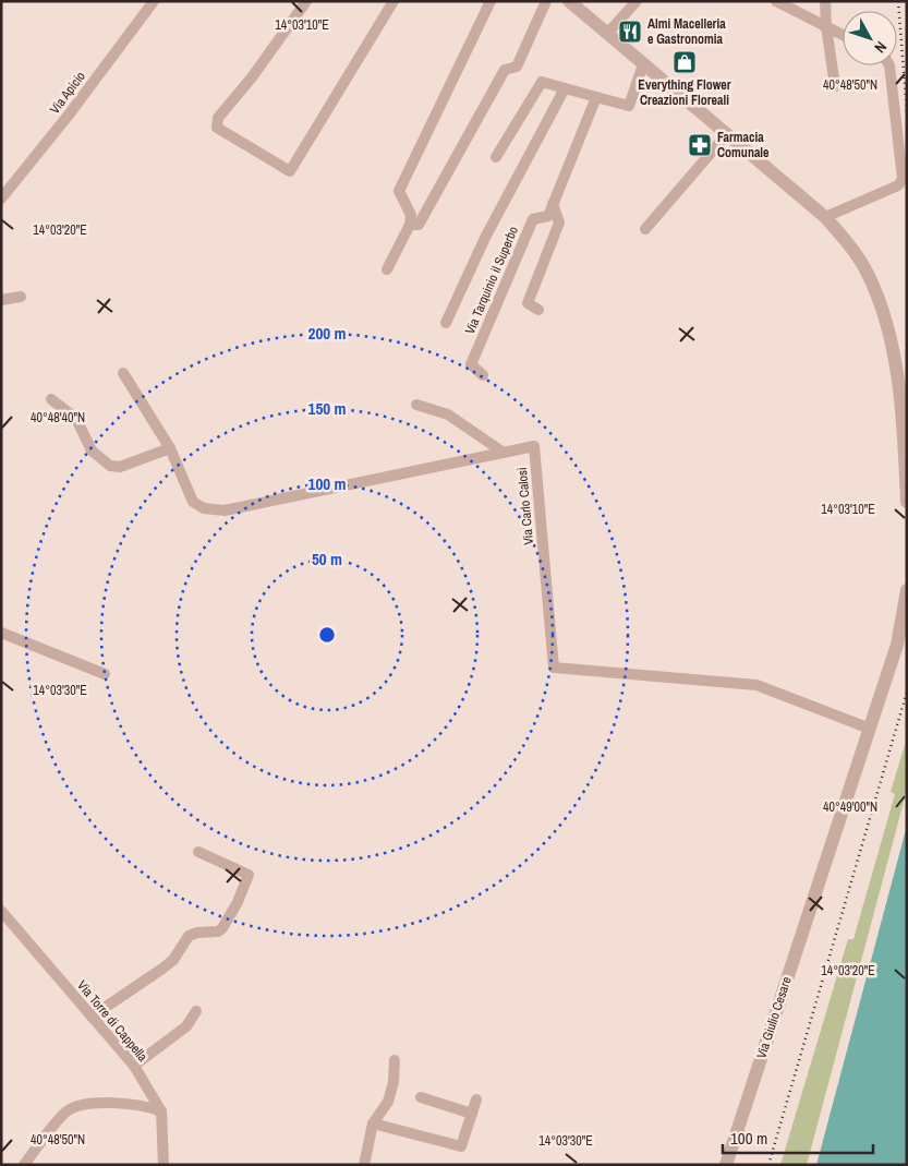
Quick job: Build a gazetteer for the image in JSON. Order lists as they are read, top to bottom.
{
  "streets": {
    "street": [
      "Via Apicio",
      "Via Tarquinio il Superbo",
      "Via Carlo Calosi",
      "Via Giulio Cesare",
      "Via Torre di Cappella"
    ]
  },
  "crossings": [
    ["Via Carlo Calosi", "Via Giulio Cesare"]
  ],
  "places": {
    "restaurant": ["Almi Macelleria e Gastronomia"],
    "shop": ["Everything Flower Creazioni Floreali"],
    "pharmacy": ["Farmacia Comunale"]
  },
  "scale_bar": "100 m",
  "north": "bottom right",
  "coordinates": [
    "14°03'10\"E",
    "40°48'50\"N",
    "14°03'20\"E",
    "40°48'40\"N",
    "14°03'30\"E",
    "40°49'00\"N"
  ],
  "rings": [
    "200 m",
    "150 m",
    "100 m",
    "50 m"
  ]
}
